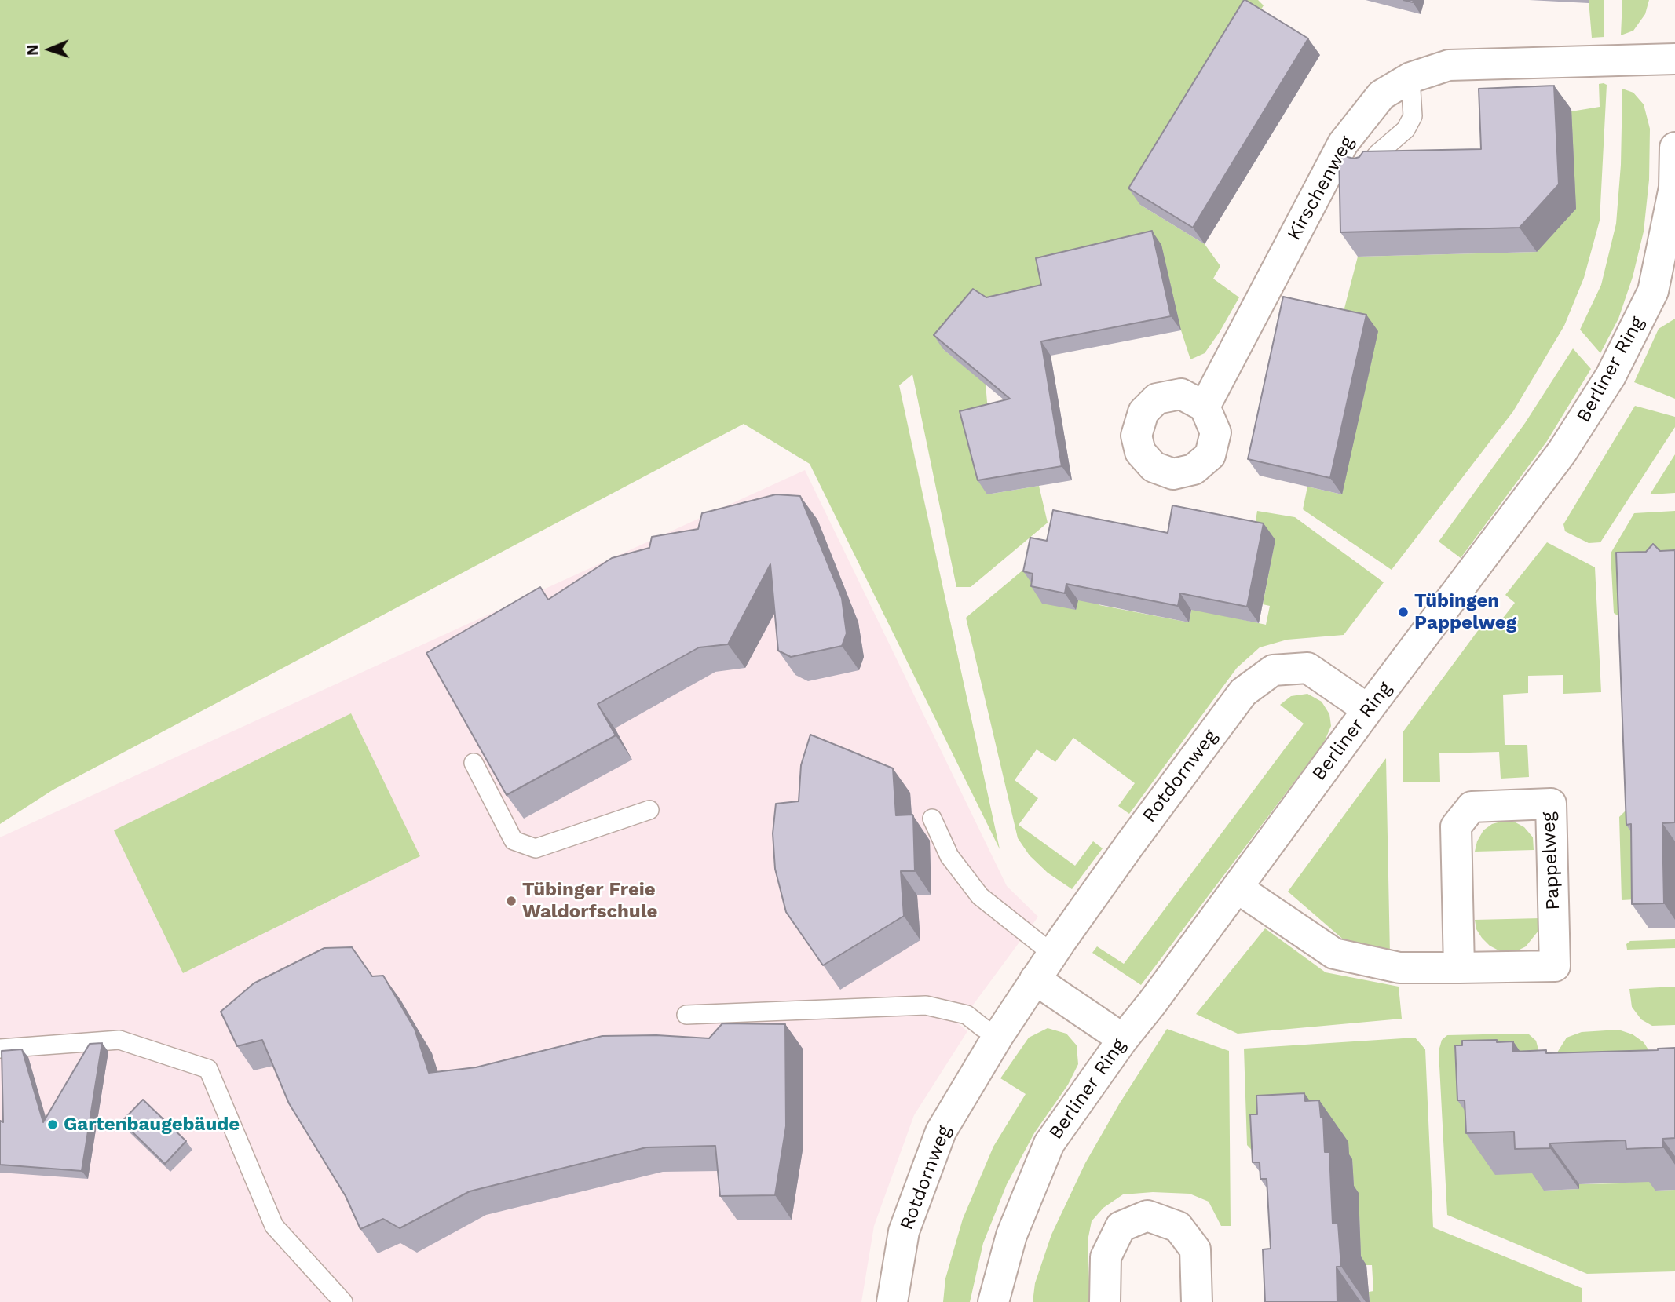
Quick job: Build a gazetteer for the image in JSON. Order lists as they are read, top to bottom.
{
  "streets": {
    "street": [
      "Kirschenweg",
      "Berliner Ring",
      "Rotdornweg",
      "Pappelweg"
    ]
  },
  "crossings": [
    ["Berliner Ring", "Rotdornweg"],
    ["Berliner Ring", "Pappelweg"]
  ],
  "places": ["Tübingen Pappelweg", "Tübinger Freie Waldorfschule", "Gartenbaugebäude"],
  "north": "left"
}
